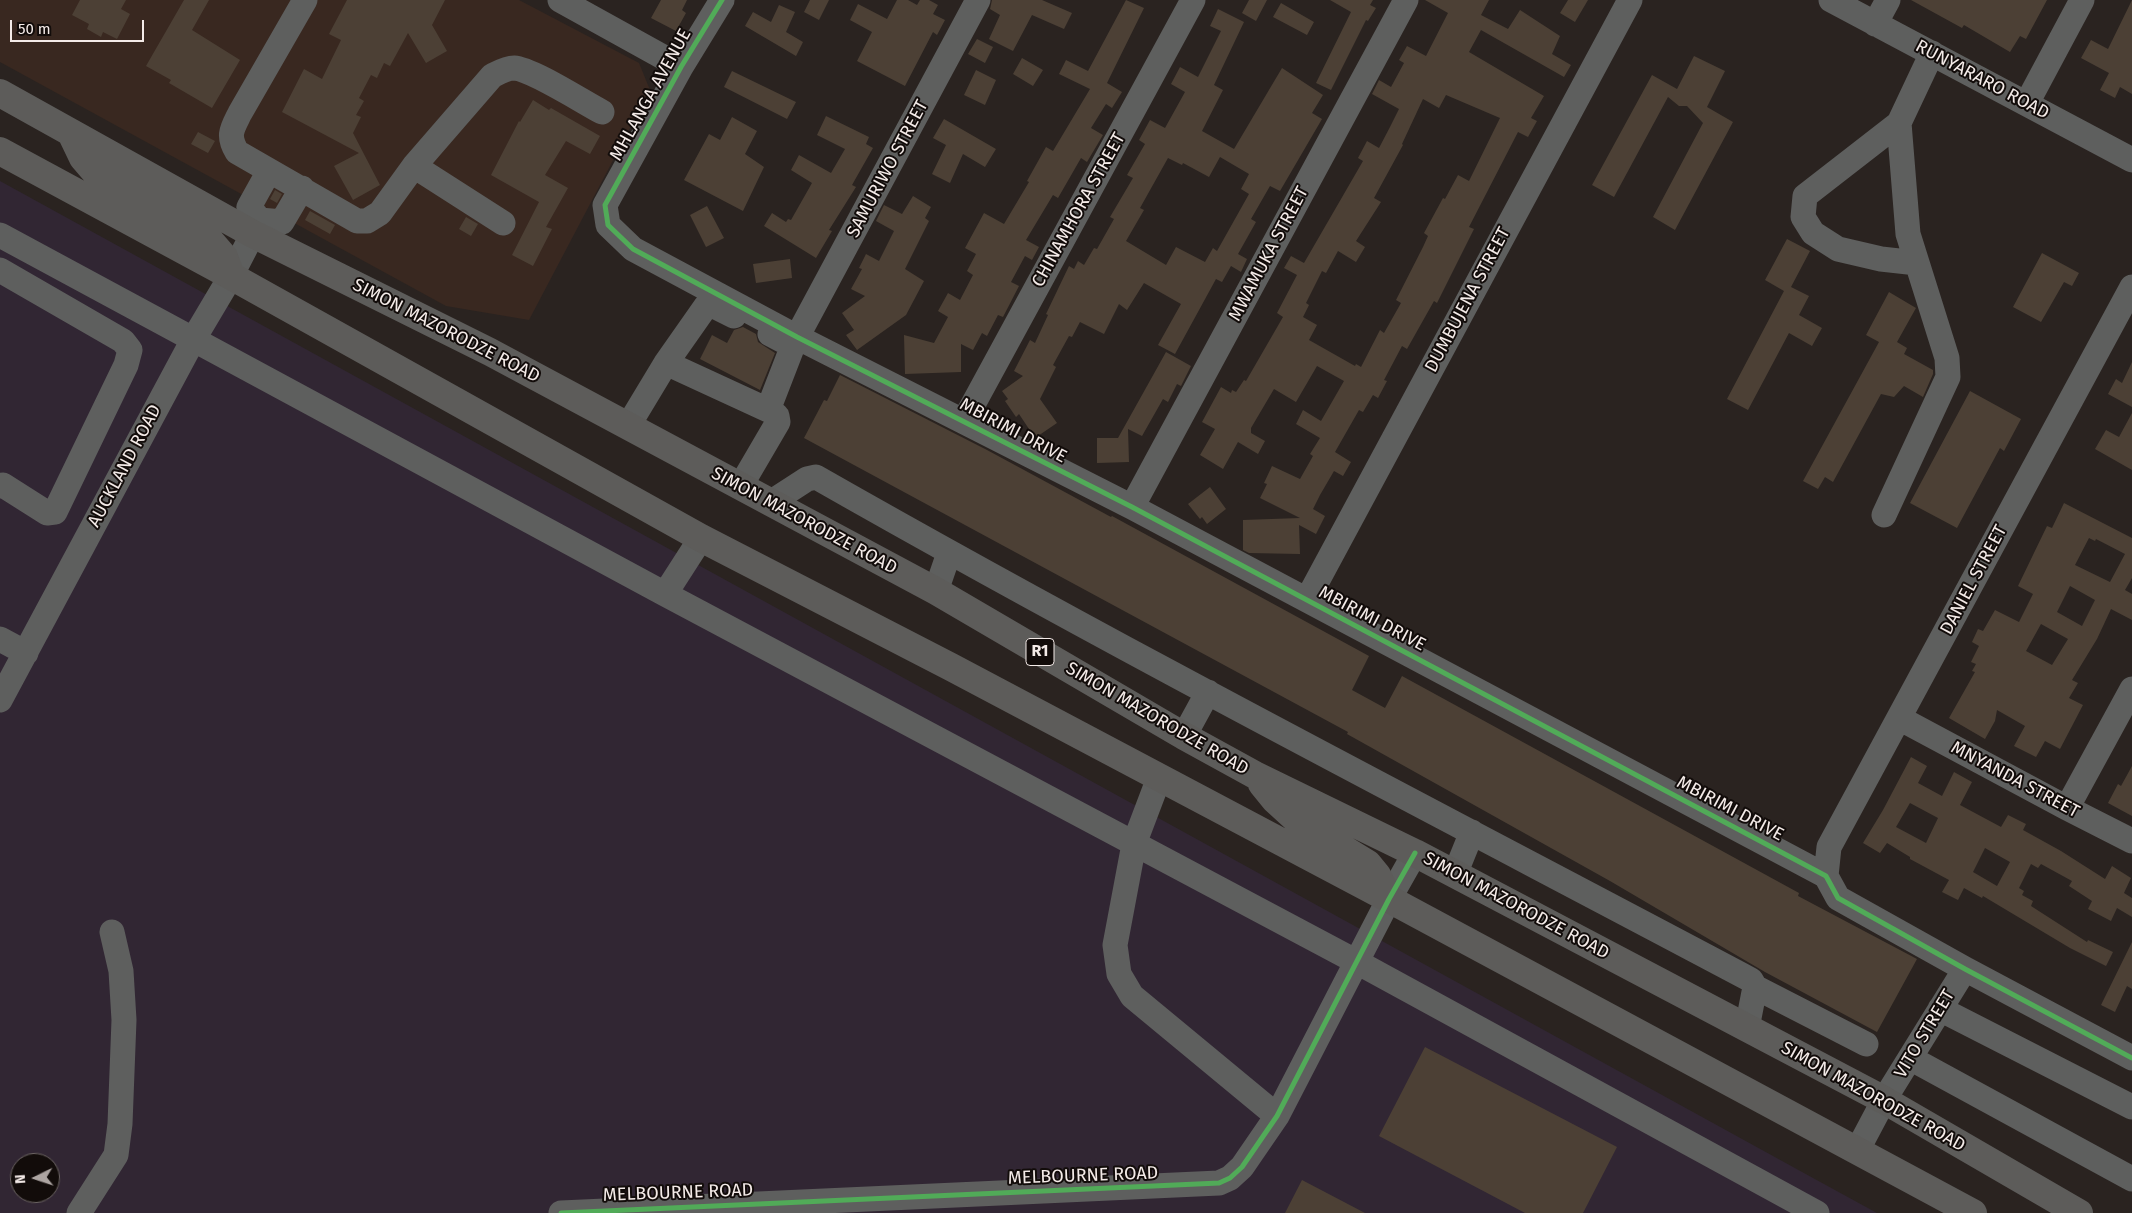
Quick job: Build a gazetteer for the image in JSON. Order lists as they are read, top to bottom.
{
  "streets": {
    "highway": ["SIMON MAZORODZE ROAD", "R1"],
    "street": [
      "RUNYARARO ROAD",
      "MHLANGA AVENUE",
      "SAMURIWO STREET",
      "CHINAMHORA STREET",
      "MWAMUKA STREET",
      "DUMBUJENA STREET",
      "MBIRIMI DRIVE",
      "AUCKLAND ROAD",
      "DANIEL STREET",
      "MNYANDA STREET",
      "VITO STREET",
      "MELBOURNE ROAD"
    ]
  },
  "crossings": [
    ["MHLANGA AVENUE", "MBIRIMI DRIVE"],
    ["SAMURIWO STREET", "MBIRIMI DRIVE"],
    ["CHINAMHORA STREET", "MBIRIMI DRIVE"],
    ["MWAMUKA STREET", "MBIRIMI DRIVE"],
    ["DUMBUJENA STREET", "MBIRIMI DRIVE"],
    ["SIMON MAZORODZE ROAD", "AUCKLAND ROAD"],
    ["SIMON MAZORODZE ROAD", "VITO STREET"],
    ["SIMON MAZORODZE ROAD", "MELBOURNE ROAD"],
    ["MBIRIMI DRIVE", "DANIEL STREET"],
    ["DANIEL STREET", "MNYANDA STREET"]
  ],
  "scale_bar": "50 m",
  "north": "left"
}
